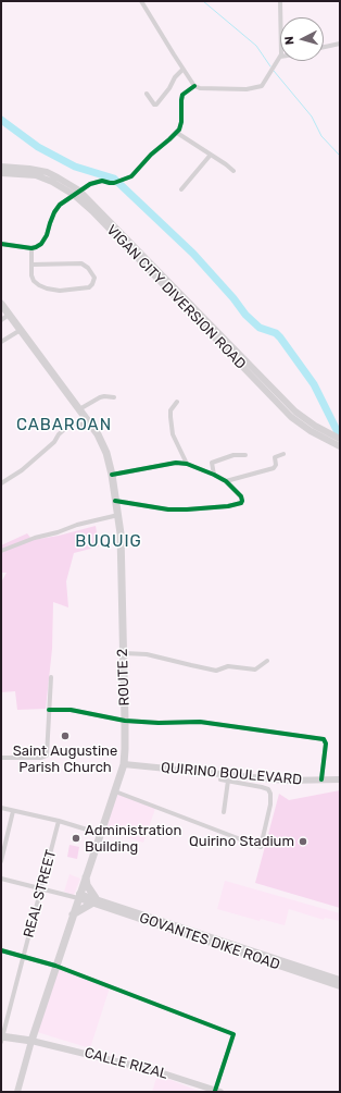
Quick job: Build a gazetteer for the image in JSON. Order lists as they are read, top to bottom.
{
  "streets": {
    "highway": ["ROUTE 2"],
    "main road": [
      "VIGAN CITY DIVERSION ROAD",
      "QUIRINO BOULEVARD",
      "GOVANTES DIKE ROAD",
      "CALLE RIZAL"
    ],
    "street": ["REAL STREET"]
  },
  "crossings": [
    ["ROUTE 2", "QUIRINO BOULEVARD"],
    ["ROUTE 2", "GOVANTES DIKE ROAD"],
    ["ROUTE 2", "CALLE RIZAL"]
  ],
  "districts": ["CABAROAN", "BUQUIG"],
  "places": ["Saint Augustine Parish Church", "Administration Building", "Quirino Stadium"],
  "north": "left"
}
